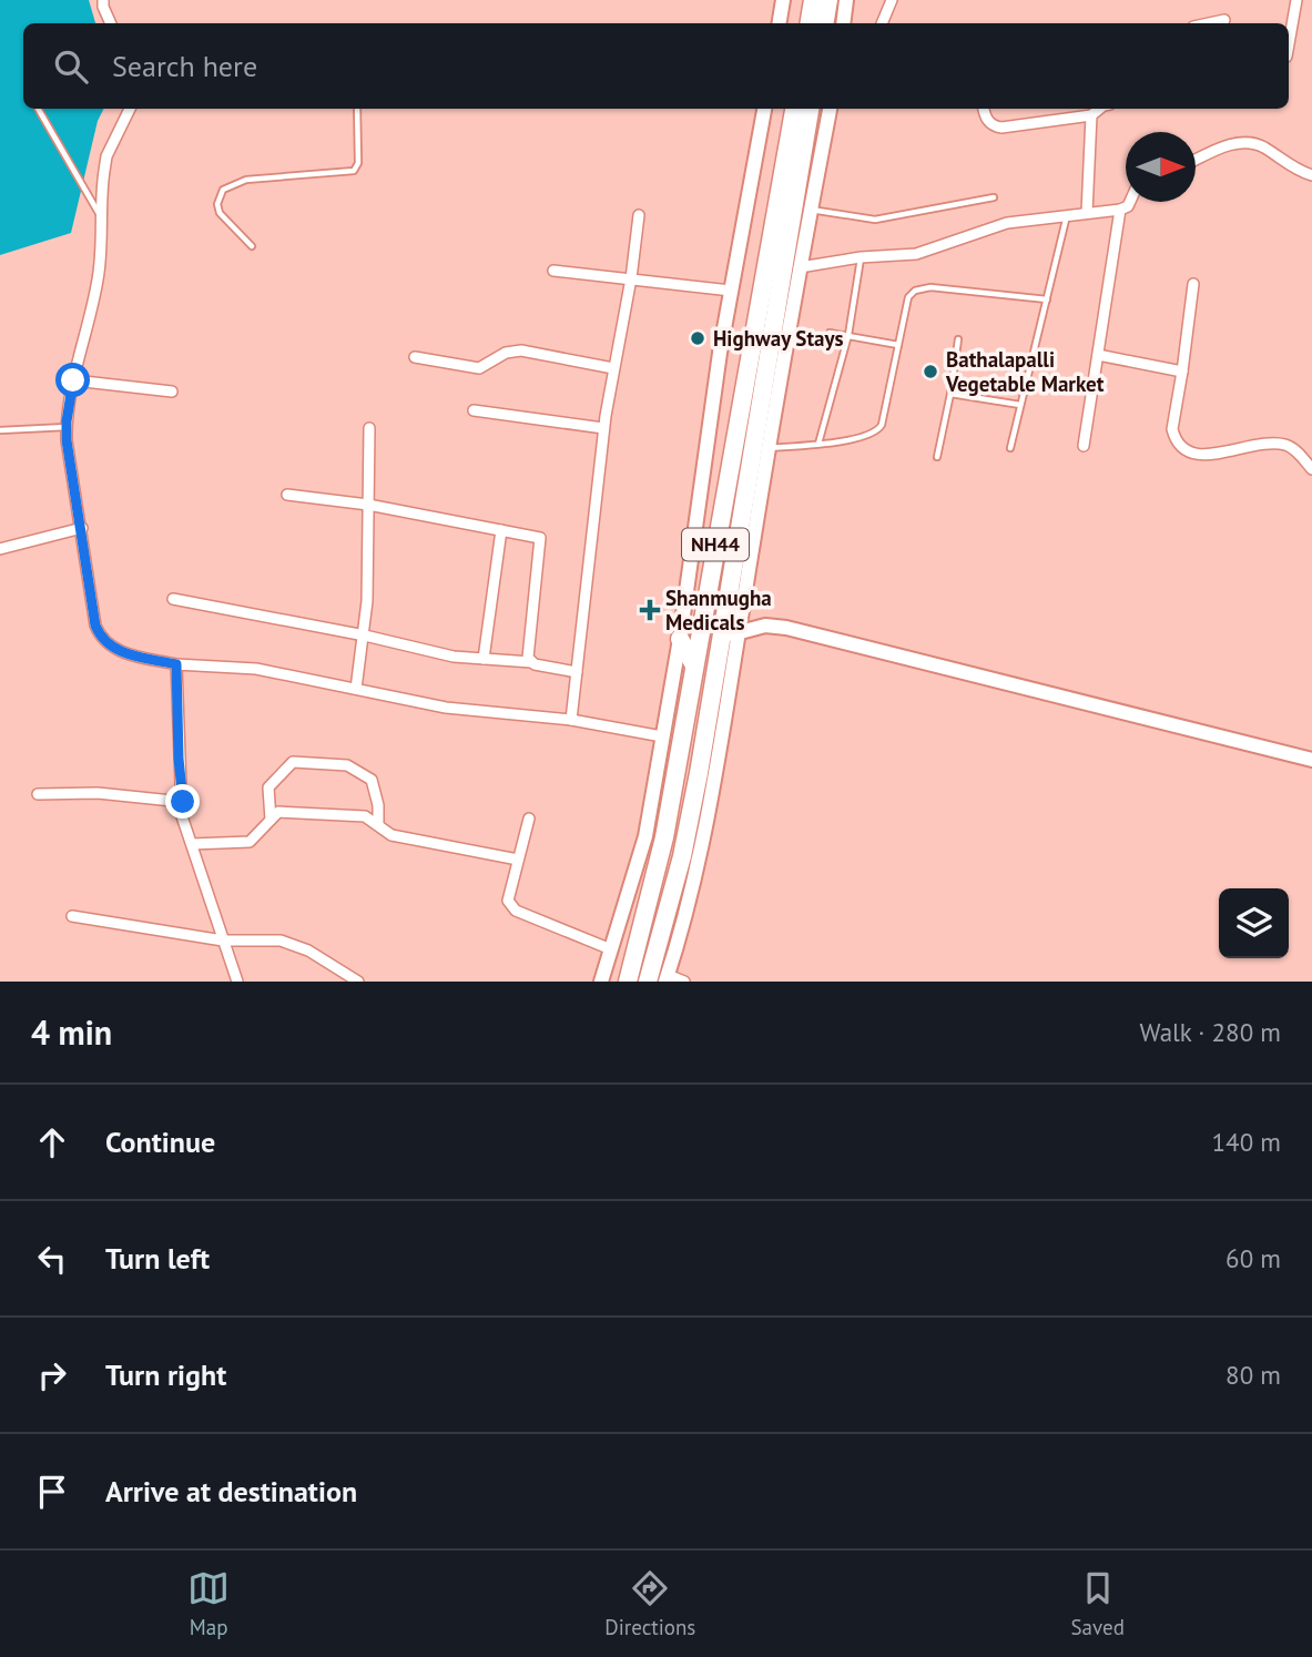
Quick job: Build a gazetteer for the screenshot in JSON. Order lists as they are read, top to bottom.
{
  "streets": {
    "highway": ["NH44"]
  },
  "places": {
    "other": ["Highway Stays", "Bathalapalli Vegetable Market"],
    "health": ["Shanmugha Medicals"]
  },
  "north": "right",
  "page": {
    "search": "Search here",
    "heading": ["4 min", "Walk · 280 m"],
    "list": [
      ["Continue", "140 m"],
      ["Turn left", "60 m"],
      ["Turn right", "80 m"],
      "Arrive at destination"
    ],
    "nav": ["Map", "Directions", "Saved"]
  }
}
